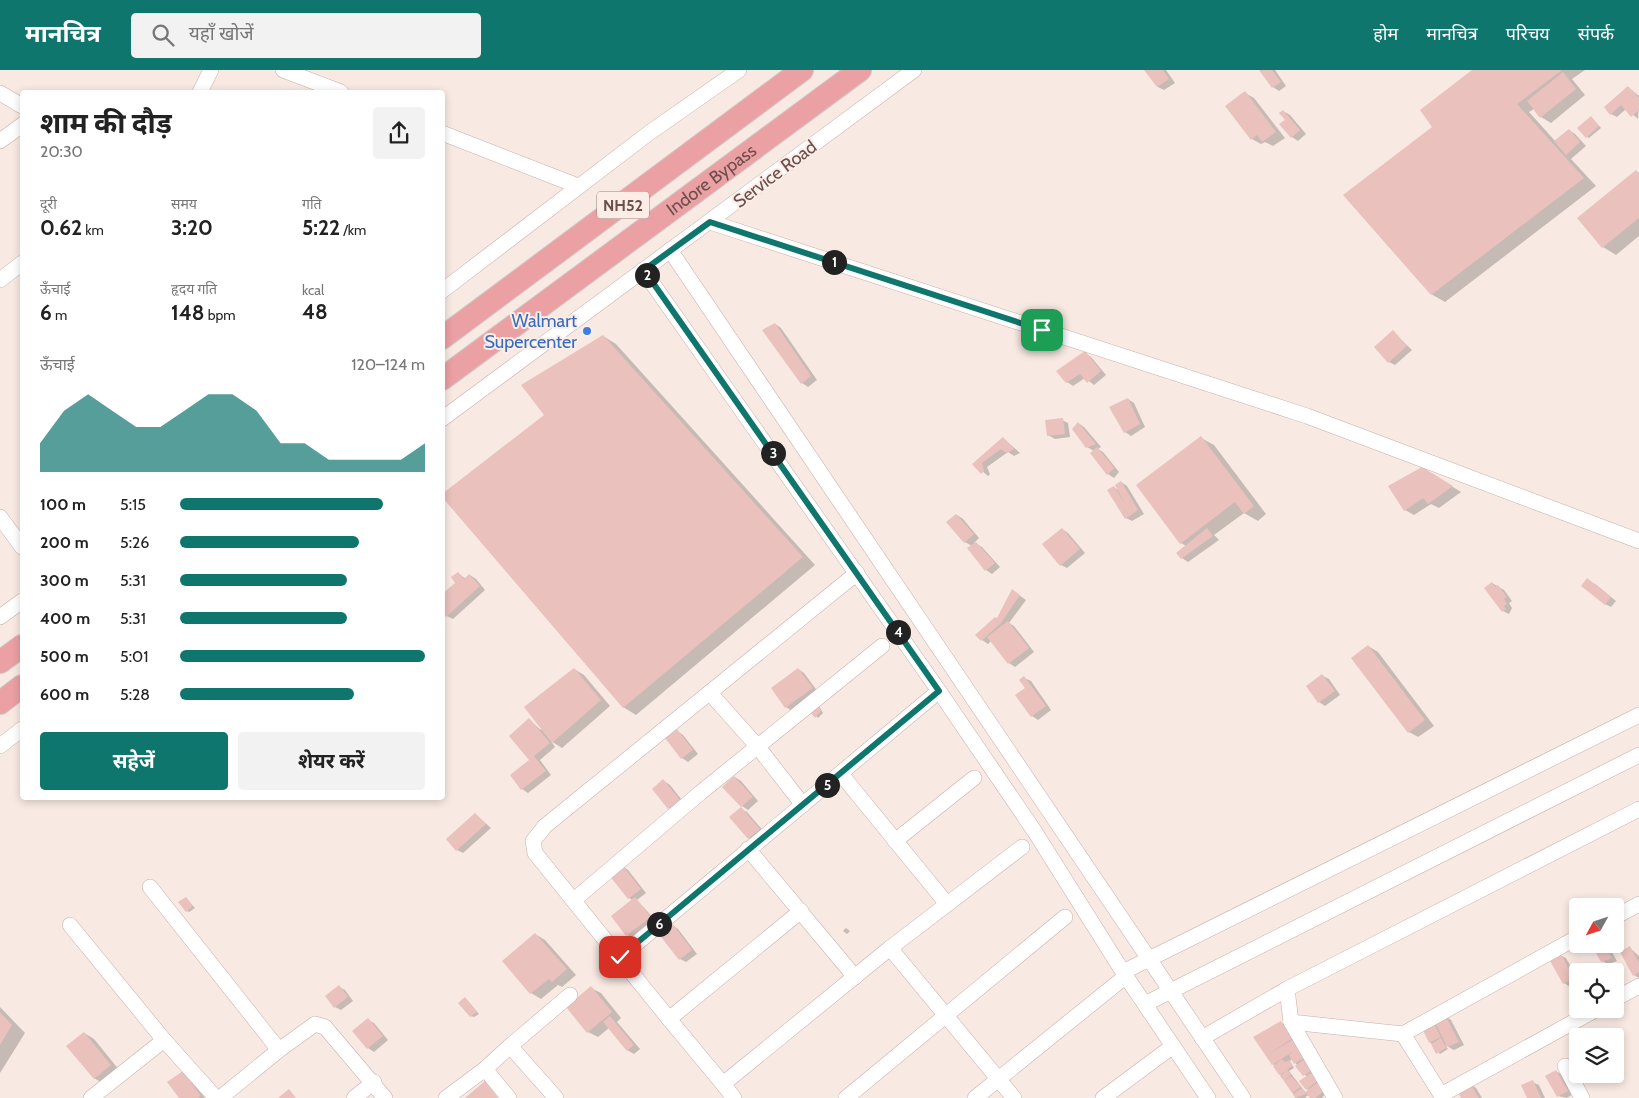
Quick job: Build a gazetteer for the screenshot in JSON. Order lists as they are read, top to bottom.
{
  "streets": {
    "highway": ["Indore Bypass", "NH52"],
    "street": ["Service Road"]
  },
  "places": ["Walmart Supercenter"],
  "north": "bottom left",
  "page": {
    "header": "मानचित्र",
    "search": "यहाँ खोजें",
    "nav": [
      "होम",
      "मानचित्र",
      "परिचय",
      "संपर्क"
    ],
    "heading": ["शाम की दौड़", "20:30"],
    "stats": [
      ["दूरी", "0.62 km"],
      ["समय", "3:20"],
      ["गति", "5:22 /km"],
      ["ऊँचाई", "6 m"],
      ["हृदय गति", "148 bpm"],
      ["kcal", "48"]
    ],
    "pins": [
      "1",
      "2",
      "3",
      "4",
      "5",
      "6"
    ],
    "chart": ["ऊँचाई", "120–124 m"],
    "list": [
      {
        "name": "100 m",
        "note": "5:15"
      },
      {
        "name": "200 m",
        "note": "5:26"
      },
      {
        "name": "300 m",
        "note": "5:31"
      },
      {
        "name": "400 m",
        "note": "5:31"
      },
      {
        "name": "500 m",
        "note": "5:01"
      },
      {
        "name": "600 m",
        "note": "5:28"
      }
    ],
    "buttons": ["सहेजें", "शेयर करें"]
  }
}
